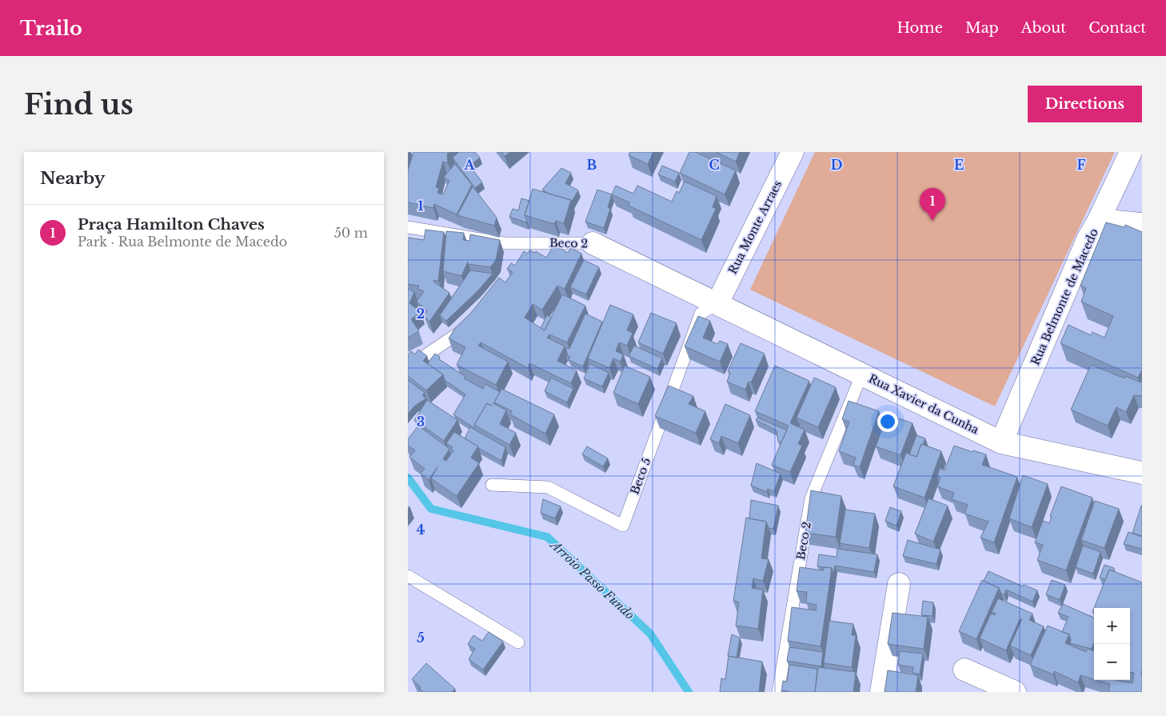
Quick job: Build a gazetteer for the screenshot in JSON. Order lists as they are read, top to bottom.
{
  "streets": {
    "street": [
      "Rua Monte Arraes",
      "Beco 2",
      "Rua Belmonte de Macedo",
      "Rua Xavier da Cunha"
    ],
    "lane": ["Beco 5"]
  },
  "crossings": [
    ["Rua Monte Arraes", "Beco 2"],
    ["Rua Monte Arraes", "Rua Xavier da Cunha"],
    ["Rua Monte Arraes", "Beco 5"],
    ["Beco 2", "Rua Xavier da Cunha"],
    ["Beco 2", "Beco 5"],
    ["Rua Belmonte de Macedo", "Rua Xavier da Cunha"],
    ["Rua Xavier da Cunha", "Beco 5"]
  ],
  "water": ["Arroio Passo Fundo"],
  "page": {
    "header": "Trailo",
    "nav": [
      "Home",
      "Map",
      "About",
      "Contact"
    ],
    "buttons": "Directions",
    "title": "Find us",
    "heading": "Nearby",
    "pins": "1",
    "list": [
      {
        "mark": "1",
        "name": "Praça Hamilton Chaves",
        "note": "Park · Rua Belmonte de Macedo",
        "value": "50 m"
      }
    ],
    "map_buttons": ["+", "−"]
  },
  "grid": {
    "columns": [
      "A",
      "B",
      "C",
      "D",
      "E",
      "F"
    ],
    "rows": [
      "1",
      "2",
      "3",
      "4",
      "5"
    ]
  }
}
